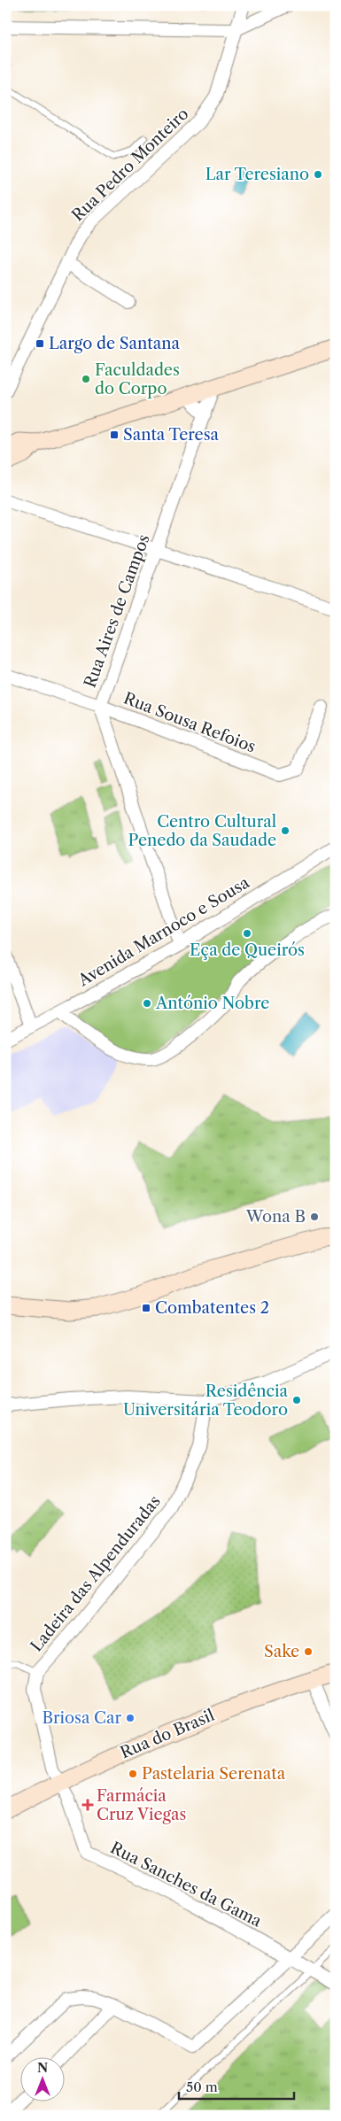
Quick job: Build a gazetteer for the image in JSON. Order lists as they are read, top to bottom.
{
  "streets": {
    "main road": ["Rua do Brasil"],
    "street": [
      "Rua Pedro Monteiro",
      "Rua Aires de Campos",
      "Rua Sousa Refoios",
      "Avenida Marnoco e Sousa",
      "Ladeira das Alpenduradas",
      "Rua Sanches da Gama"
    ]
  },
  "crossings": [
    ["Rua Aires de Campos", "Rua Sousa Refoios"],
    ["Rua Aires de Campos", "Avenida Marnoco e Sousa"],
    ["Ladeira das Alpenduradas", "Rua do Brasil"],
    ["Ladeira das Alpenduradas", "Rua Sanches da Gama"],
    ["Rua do Brasil", "Rua Sanches da Gama"]
  ],
  "places": {
    "other": [
      "Lar Teresiano",
      "Faculdades do Corpo",
      "Centro Cultural Penedo da Saudade",
      "Eça de Queirós",
      "António Nobre",
      "Wona B",
      "Residência Universitária Teodoro",
      "Sake",
      "Briosa Car",
      "Pastelaria Serenata"
    ],
    "transit": ["Largo de Santana", "Santa Teresa", "Combatentes 2"],
    "health": ["Farmácia Cruz Viegas"]
  },
  "scale_bar": "50 m",
  "north": "top"
}
